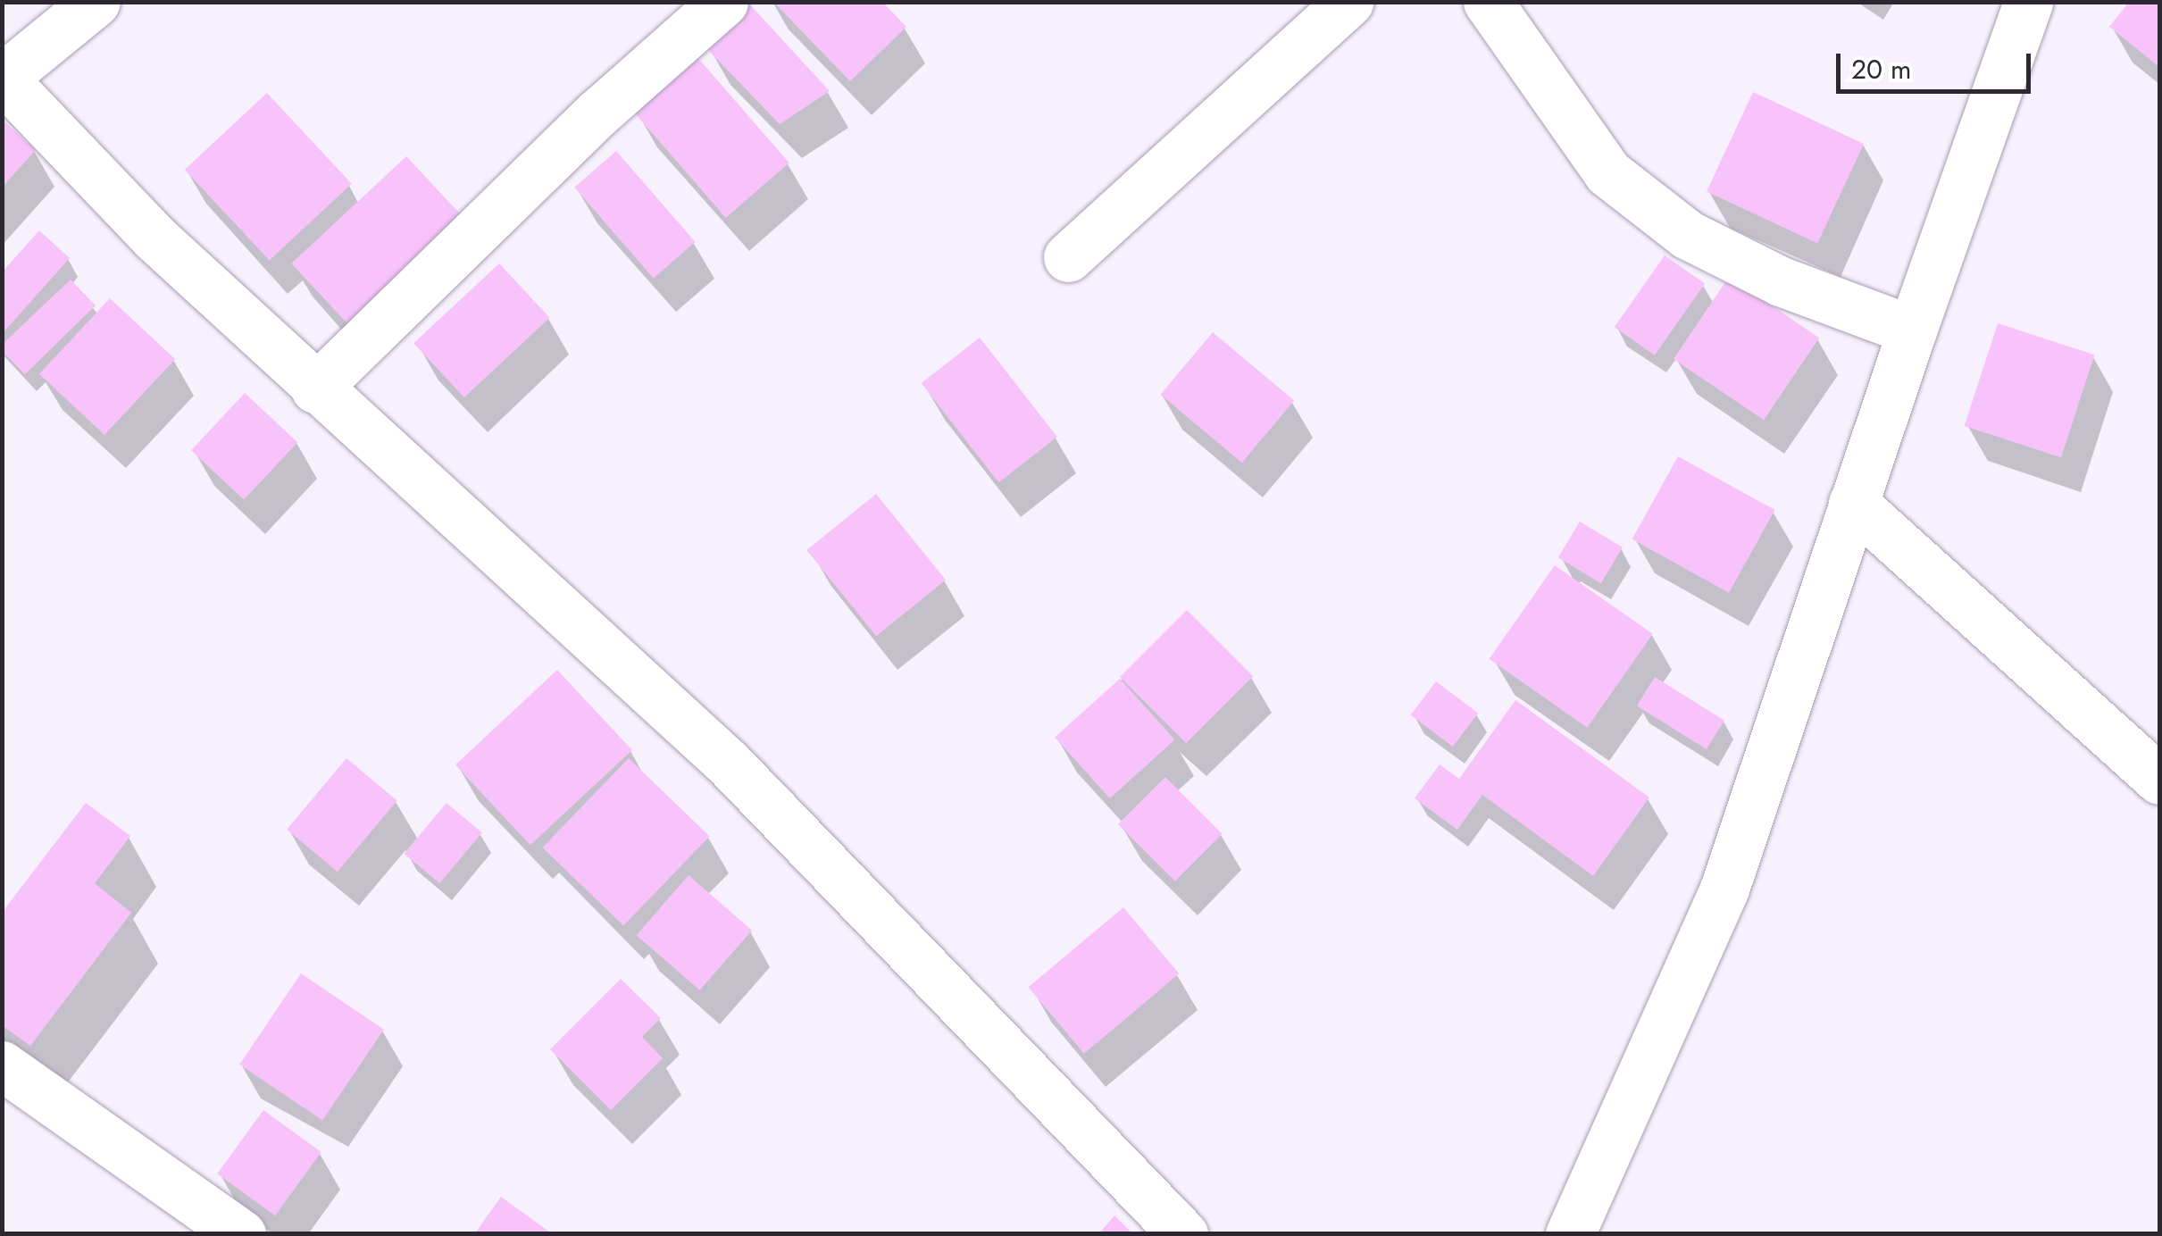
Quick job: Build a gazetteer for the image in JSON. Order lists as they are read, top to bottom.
{
  "scale_bar": "20 m"
}
